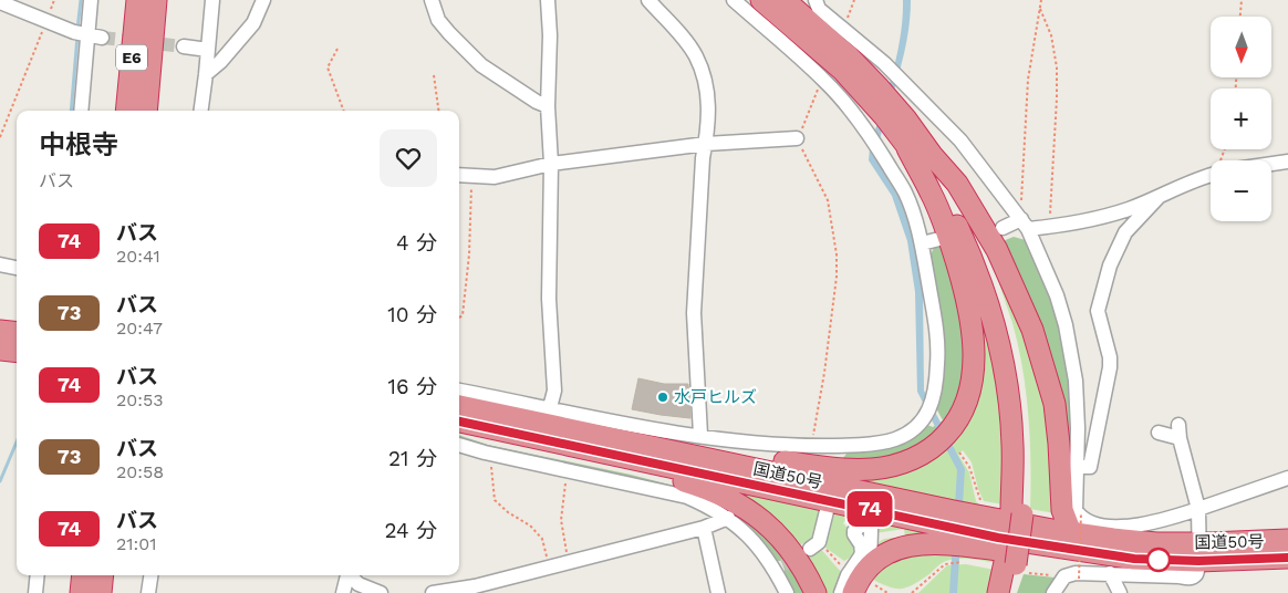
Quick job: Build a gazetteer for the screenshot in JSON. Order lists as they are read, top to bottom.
{
  "streets": {
    "highway": ["E6", "国道50号"]
  },
  "places": ["水戸ヒルズ"],
  "lines": ["bus line 74"],
  "north": "bottom",
  "page": {
    "on_map": "74",
    "map_buttons": ["+", "−"],
    "heading": ["中根寺", "バス"],
    "list": [
      {
        "mark": "74",
        "name": "バス",
        "note": "20:41",
        "value": "4 分"
      },
      {
        "mark": "73",
        "name": "バス",
        "note": "20:47",
        "value": "10 分"
      },
      {
        "mark": "74",
        "name": "バス",
        "note": "20:53",
        "value": "16 分"
      },
      {
        "mark": "73",
        "name": "バス",
        "note": "20:58",
        "value": "21 分"
      },
      {
        "mark": "74",
        "name": "バス",
        "note": "21:01",
        "value": "24 分"
      }
    ]
  }
}
